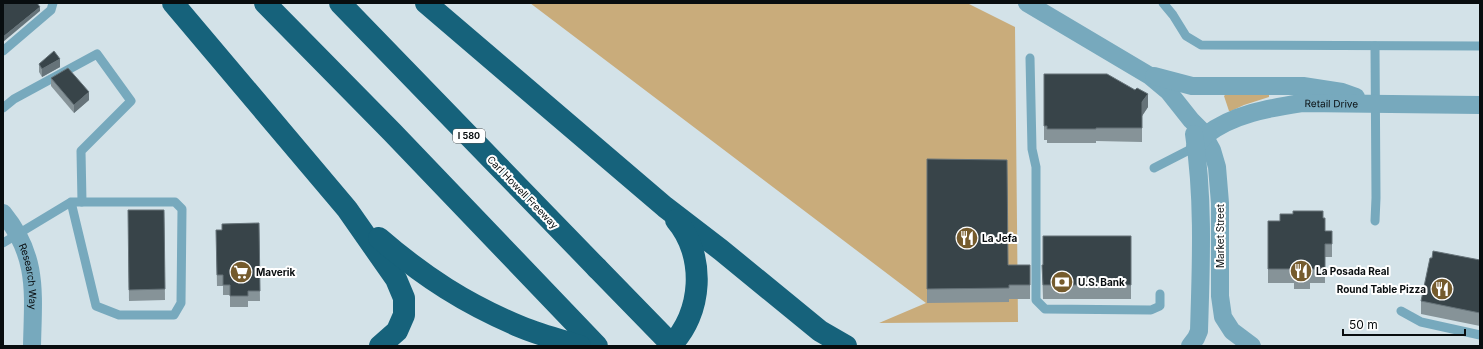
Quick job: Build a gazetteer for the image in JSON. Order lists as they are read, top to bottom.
{
  "streets": {
    "highway": ["I 580", "Carl Howell Freeway"],
    "street": ["Retail Drive", "Market Street", "Research Way"]
  },
  "crossings": [
    ["Retail Drive", "Market Street"]
  ],
  "places": {
    "restaurant": ["La Jefa", "La Posada Real", "Round Table Pizza"],
    "supermarket": ["Maverik"],
    "bank": ["U.S. Bank"]
  },
  "scale_bar": "50 m"
}
